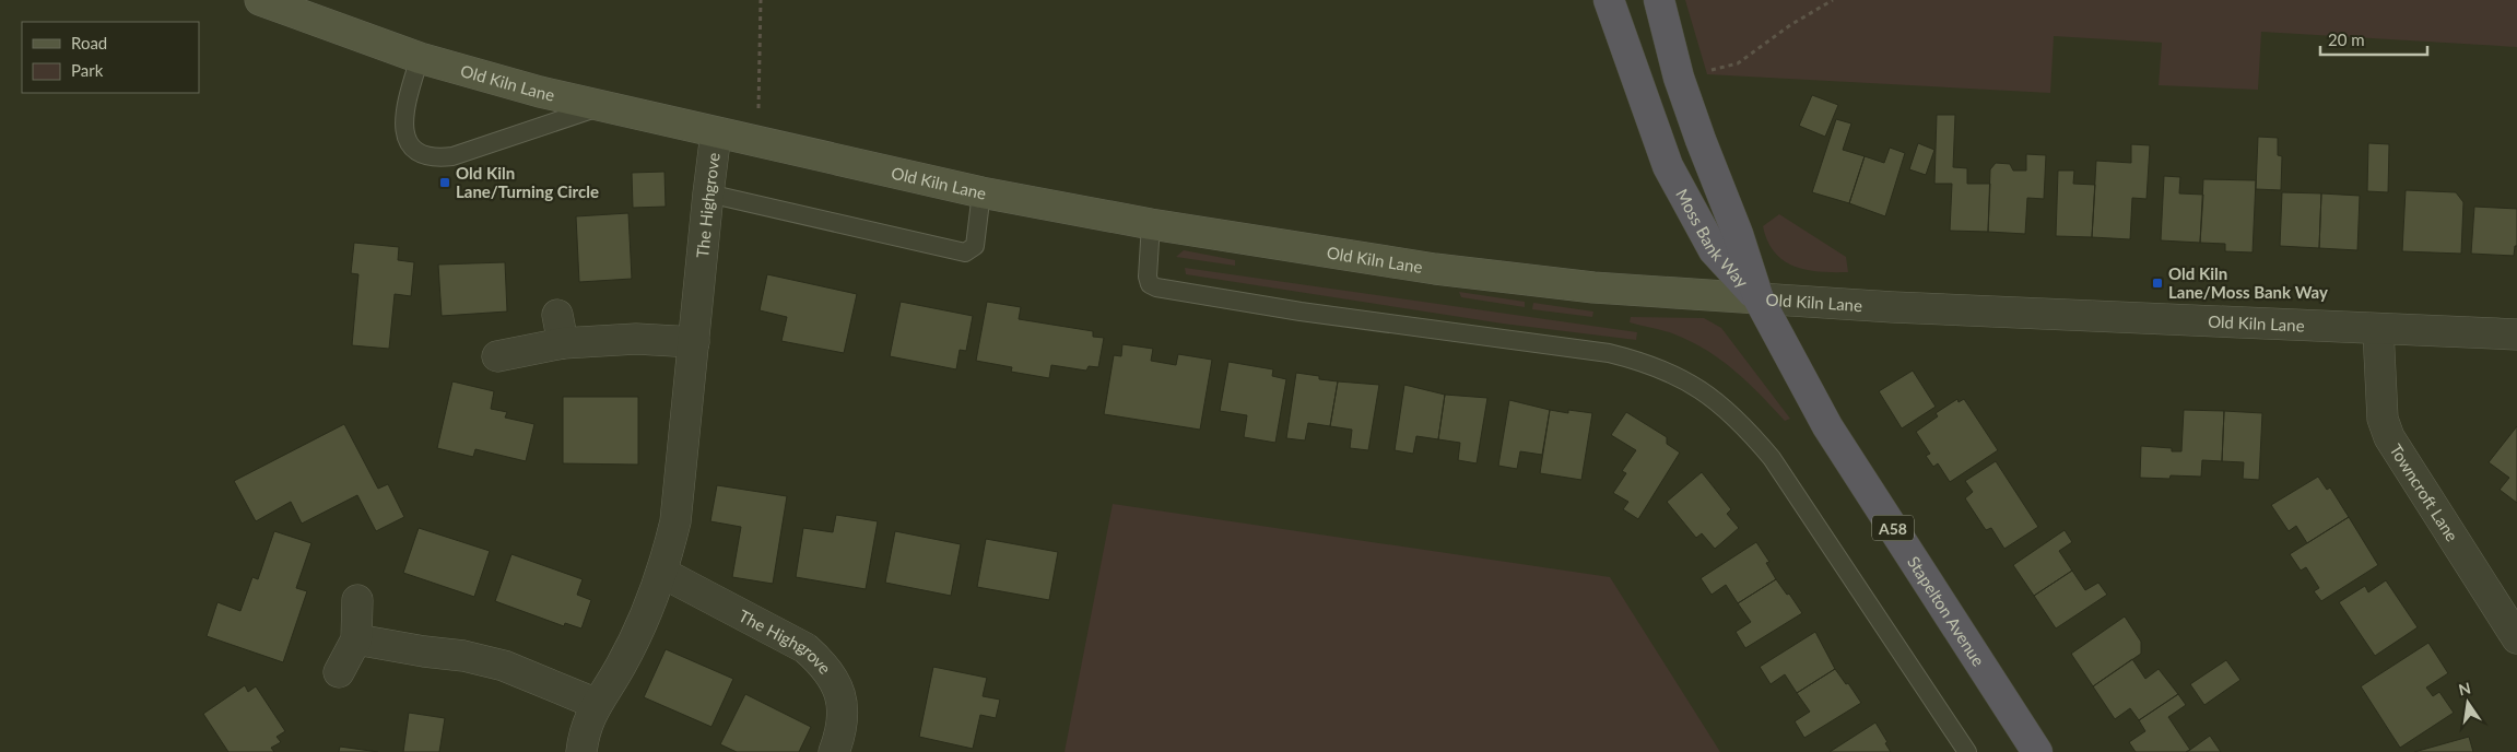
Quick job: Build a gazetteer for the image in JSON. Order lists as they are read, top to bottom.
{
  "streets": {
    "highway": ["Moss Bank Way", "A58", "Stapelton Avenue"],
    "main road": ["Old Kiln Lane"],
    "street": ["The Highgrove", "Towncroft Lane"]
  },
  "crossings": [
    ["Old Kiln Lane", "The Highgrove"],
    ["Old Kiln Lane", "Moss Bank Way"],
    ["Old Kiln Lane", "Towncroft Lane"],
    ["Old Kiln Lane", "Stapelton Avenue"],
    ["Moss Bank Way", "Stapelton Avenue"]
  ],
  "places": {
    "transit": ["Old Kiln Lane/Turning Circle", "Old Kiln Lane/Moss Bank Way"]
  },
  "legend": ["Road", "Park"],
  "scale_bar": "20 m",
  "north": "top"
}
